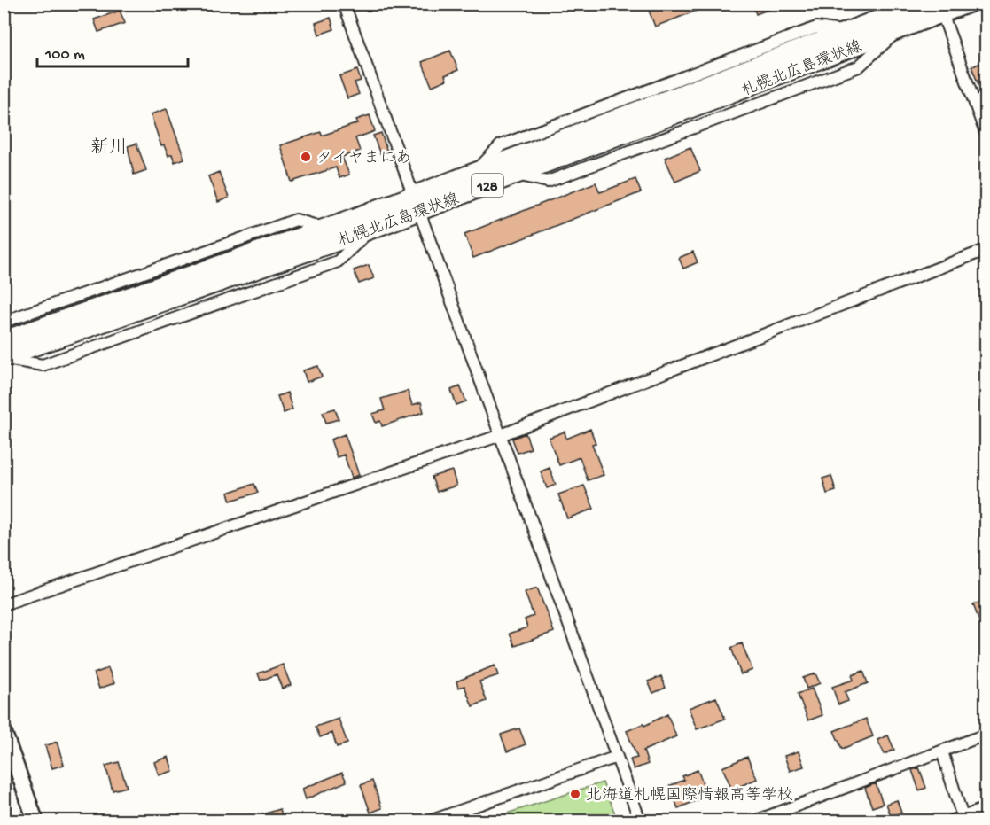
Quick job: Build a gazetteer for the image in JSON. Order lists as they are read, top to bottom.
{
  "streets": {
    "main road": ["札幌北広島環状線", "128"]
  },
  "districts": ["新川"],
  "places": ["タイヤまにあ", "北海道札幌国際情報高等学校"],
  "scale_bar": "100 m"
}
